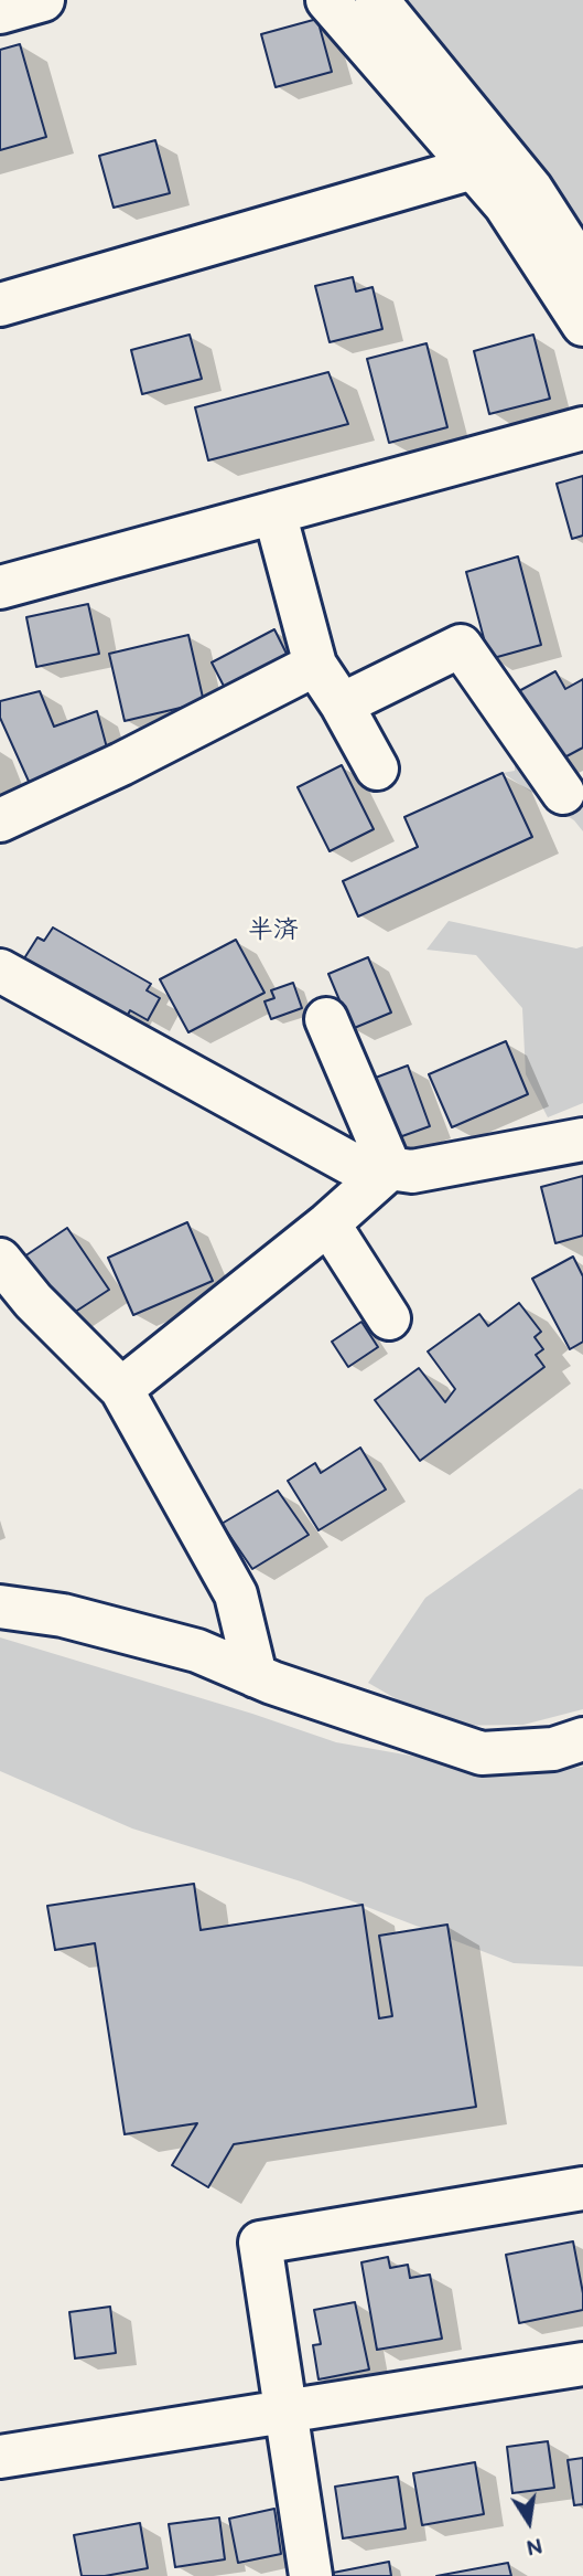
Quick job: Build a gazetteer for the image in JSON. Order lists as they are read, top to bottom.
{
  "districts": ["半済"],
  "north": "bottom"
}
